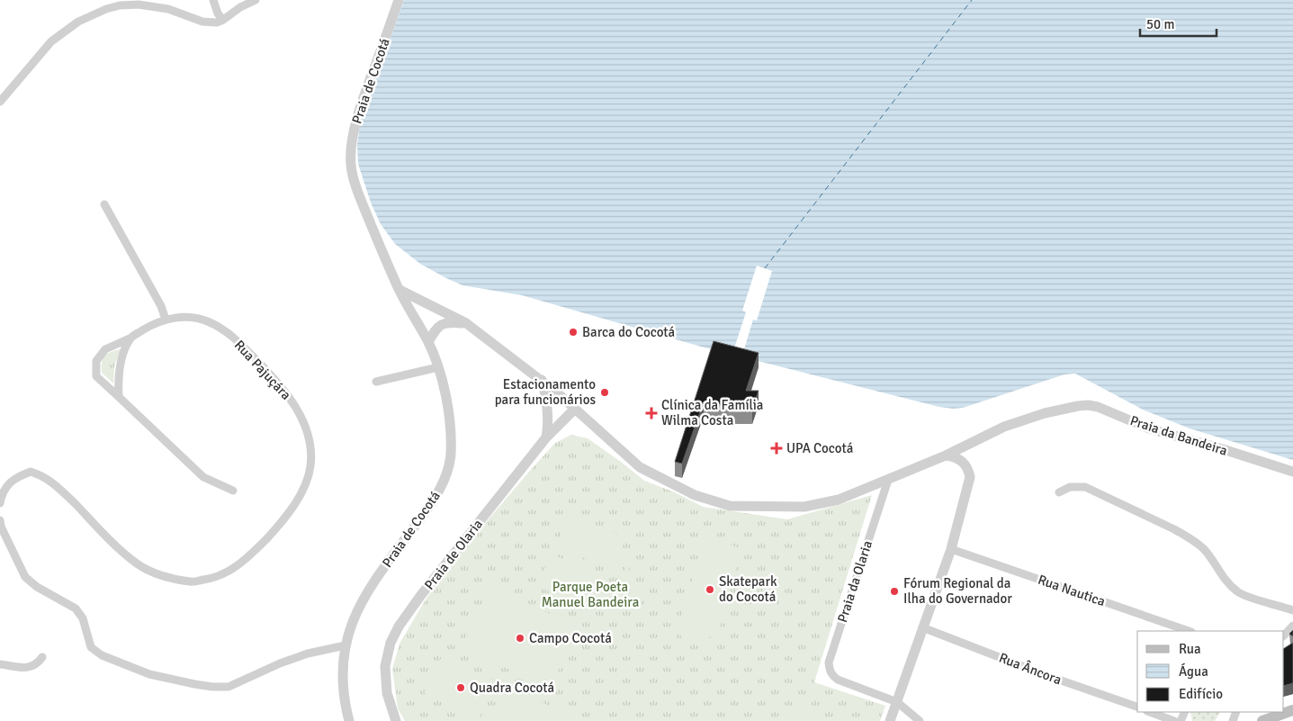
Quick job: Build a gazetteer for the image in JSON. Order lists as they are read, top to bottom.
{
  "streets": {
    "street": [
      "Praia de Cocotá",
      "Rua Pajuçára",
      "Praia da Bandeira",
      "Praia de Olaria",
      "Praia da Olaria",
      "Rua Nautica",
      "Rua Âncora"
    ]
  },
  "parks": ["Parque Poeta Manuel Bandeira"],
  "places": {
    "other": [
      "Barca do Cocotá",
      "Estacionamento para funcionários",
      "Skatepark do Cocotá",
      "Fórum Regional da Ilha do Governador",
      "Campo Cocotá",
      "Quadra Cocotá"
    ],
    "health": ["Clínica da Família Wilma Costa", "UPA Cocotá"]
  },
  "legend": ["Rua", "Água", "Edifício"],
  "scale_bar": "50 m"
}
